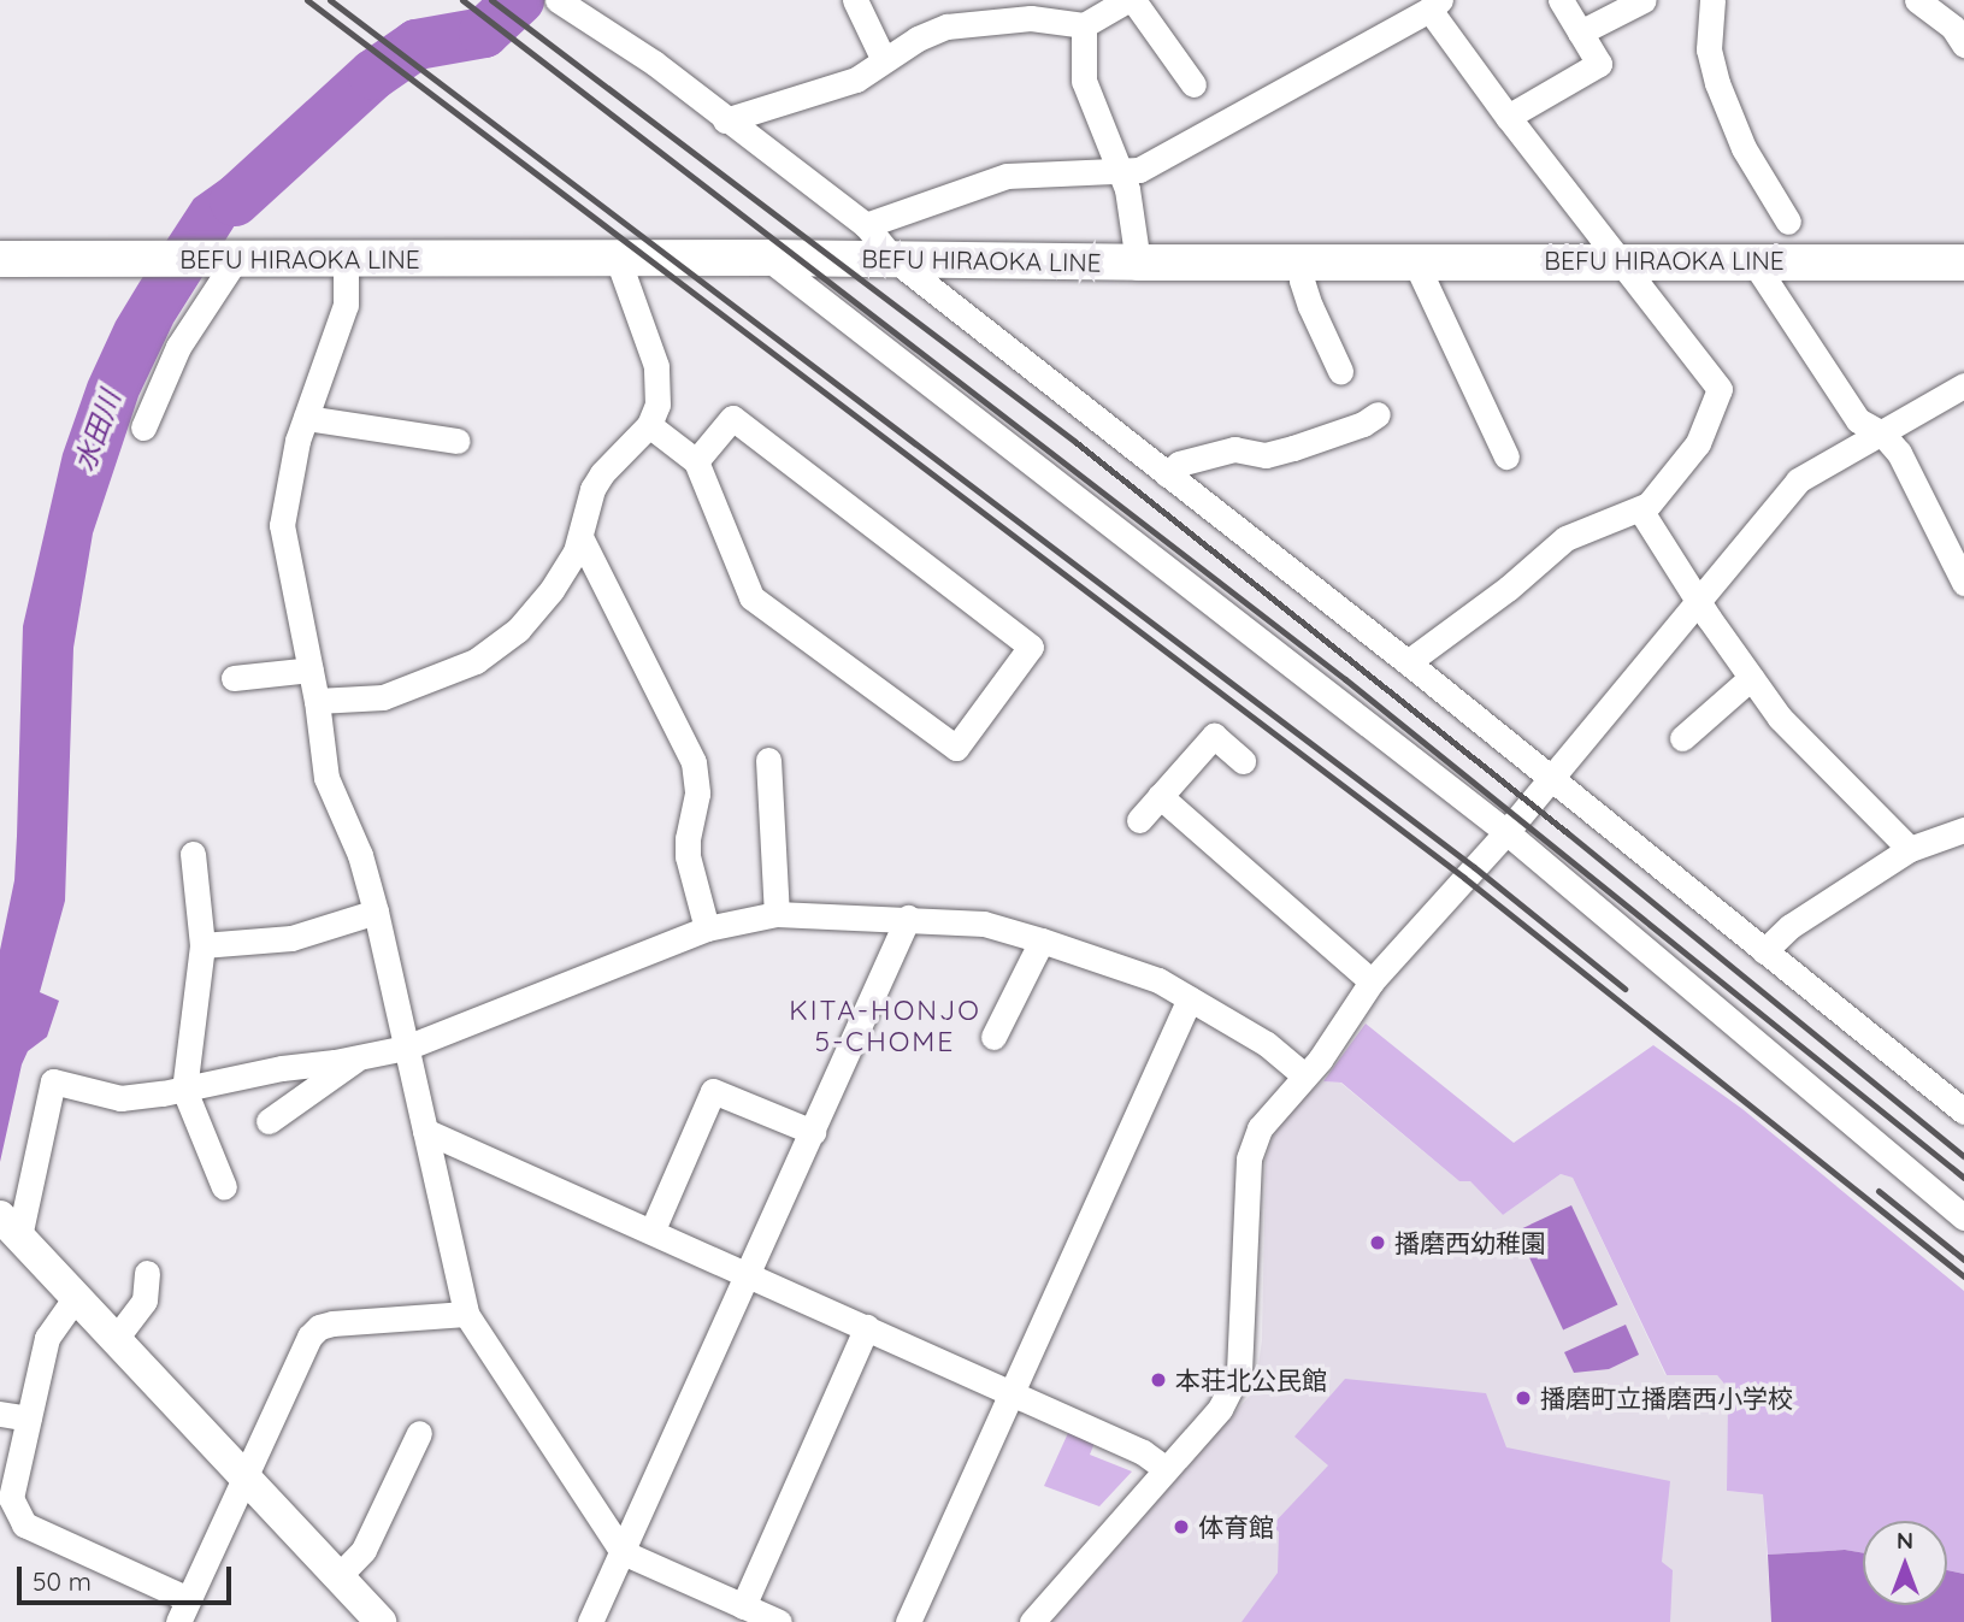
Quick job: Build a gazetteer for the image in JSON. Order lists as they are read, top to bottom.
{
  "streets": {
    "main road": ["BEFU HIRAOKA LINE"]
  },
  "districts": ["KITA-HONJO 5-CHOME"],
  "water": ["水田川"],
  "places": [
    "播磨西幼稚園",
    "本荘北公民館",
    "播磨町立播磨西小学校",
    "体育館"
  ],
  "scale_bar": "50 m",
  "north": "top"
}
